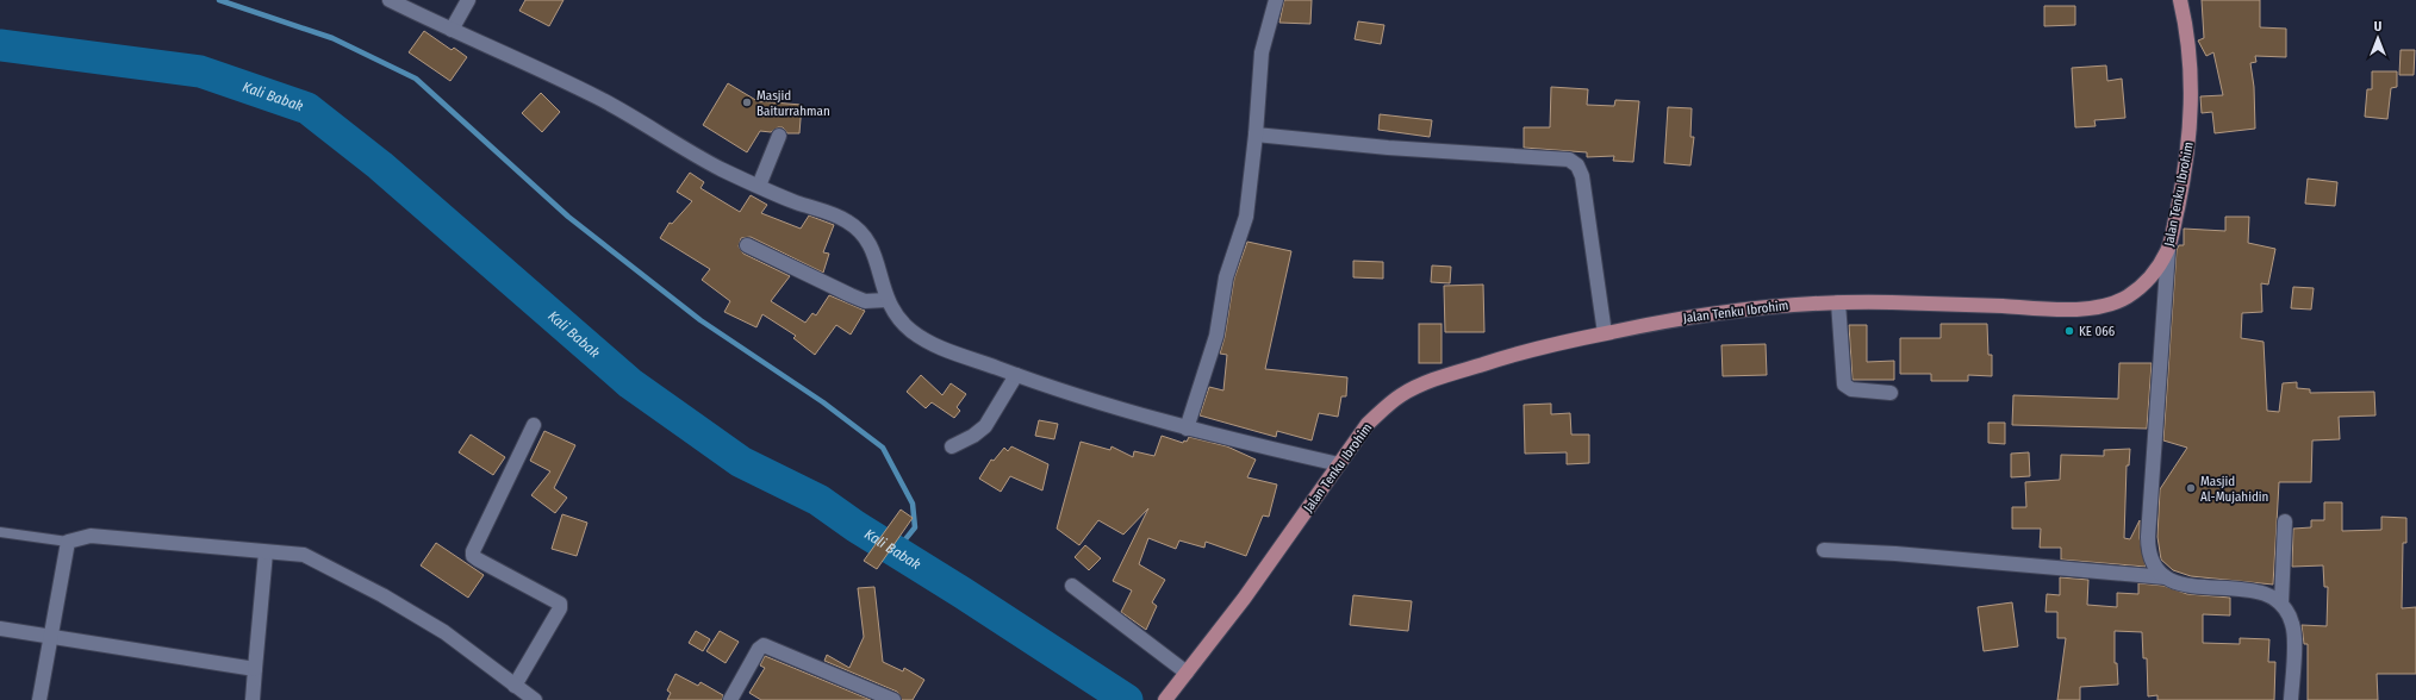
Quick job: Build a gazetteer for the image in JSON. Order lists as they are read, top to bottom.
{
  "streets": {
    "main road": ["Jalan Tenku Ibrohim"]
  },
  "water": ["Kali Babak"],
  "places": ["Masjid Baiturrahman", "KE 066", "Masjid Al-Mujahidin"],
  "north": "top"
}
